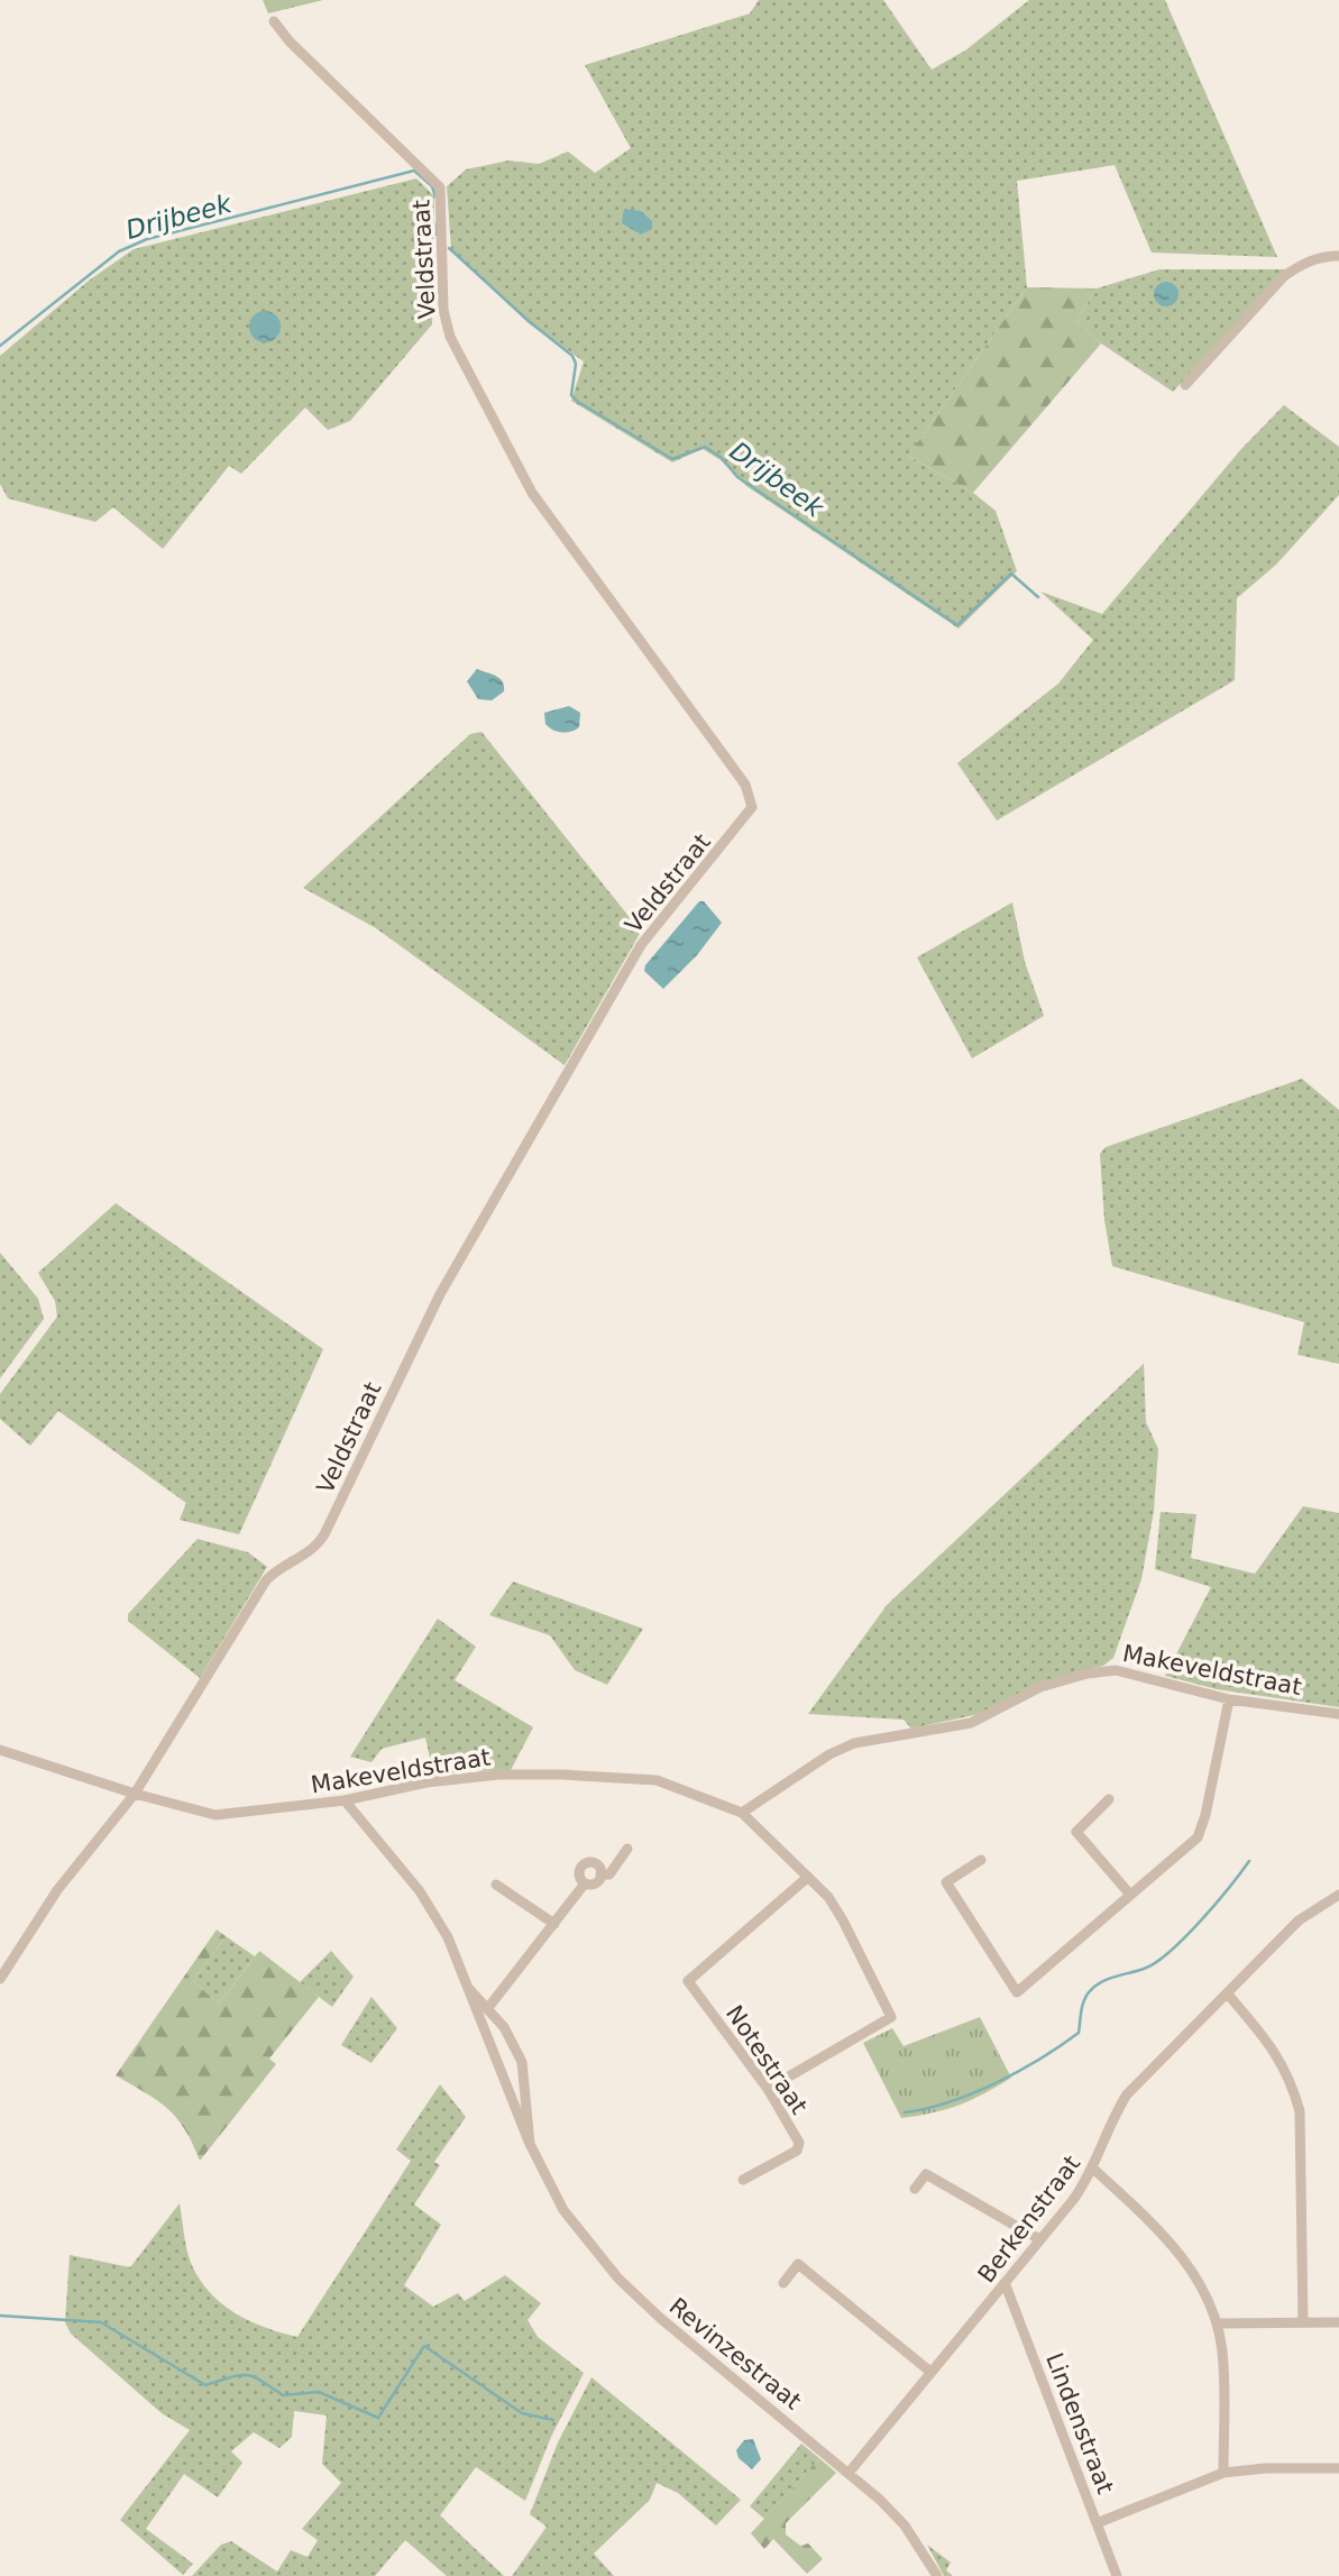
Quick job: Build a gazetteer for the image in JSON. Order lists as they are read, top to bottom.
{
  "streets": {
    "street": [
      "Veldstraat",
      "Makeveldstraat",
      "Notestraat",
      "Berkenstraat",
      "Revinzestraat",
      "Lindenstraat"
    ]
  },
  "crossings": [
    ["Veldstraat", "Makeveldstraat"],
    ["Makeveldstraat", "Revinzestraat"],
    ["Berkenstraat", "Revinzestraat"],
    ["Berkenstraat", "Lindenstraat"]
  ],
  "water": ["Drijbeek"]
}
